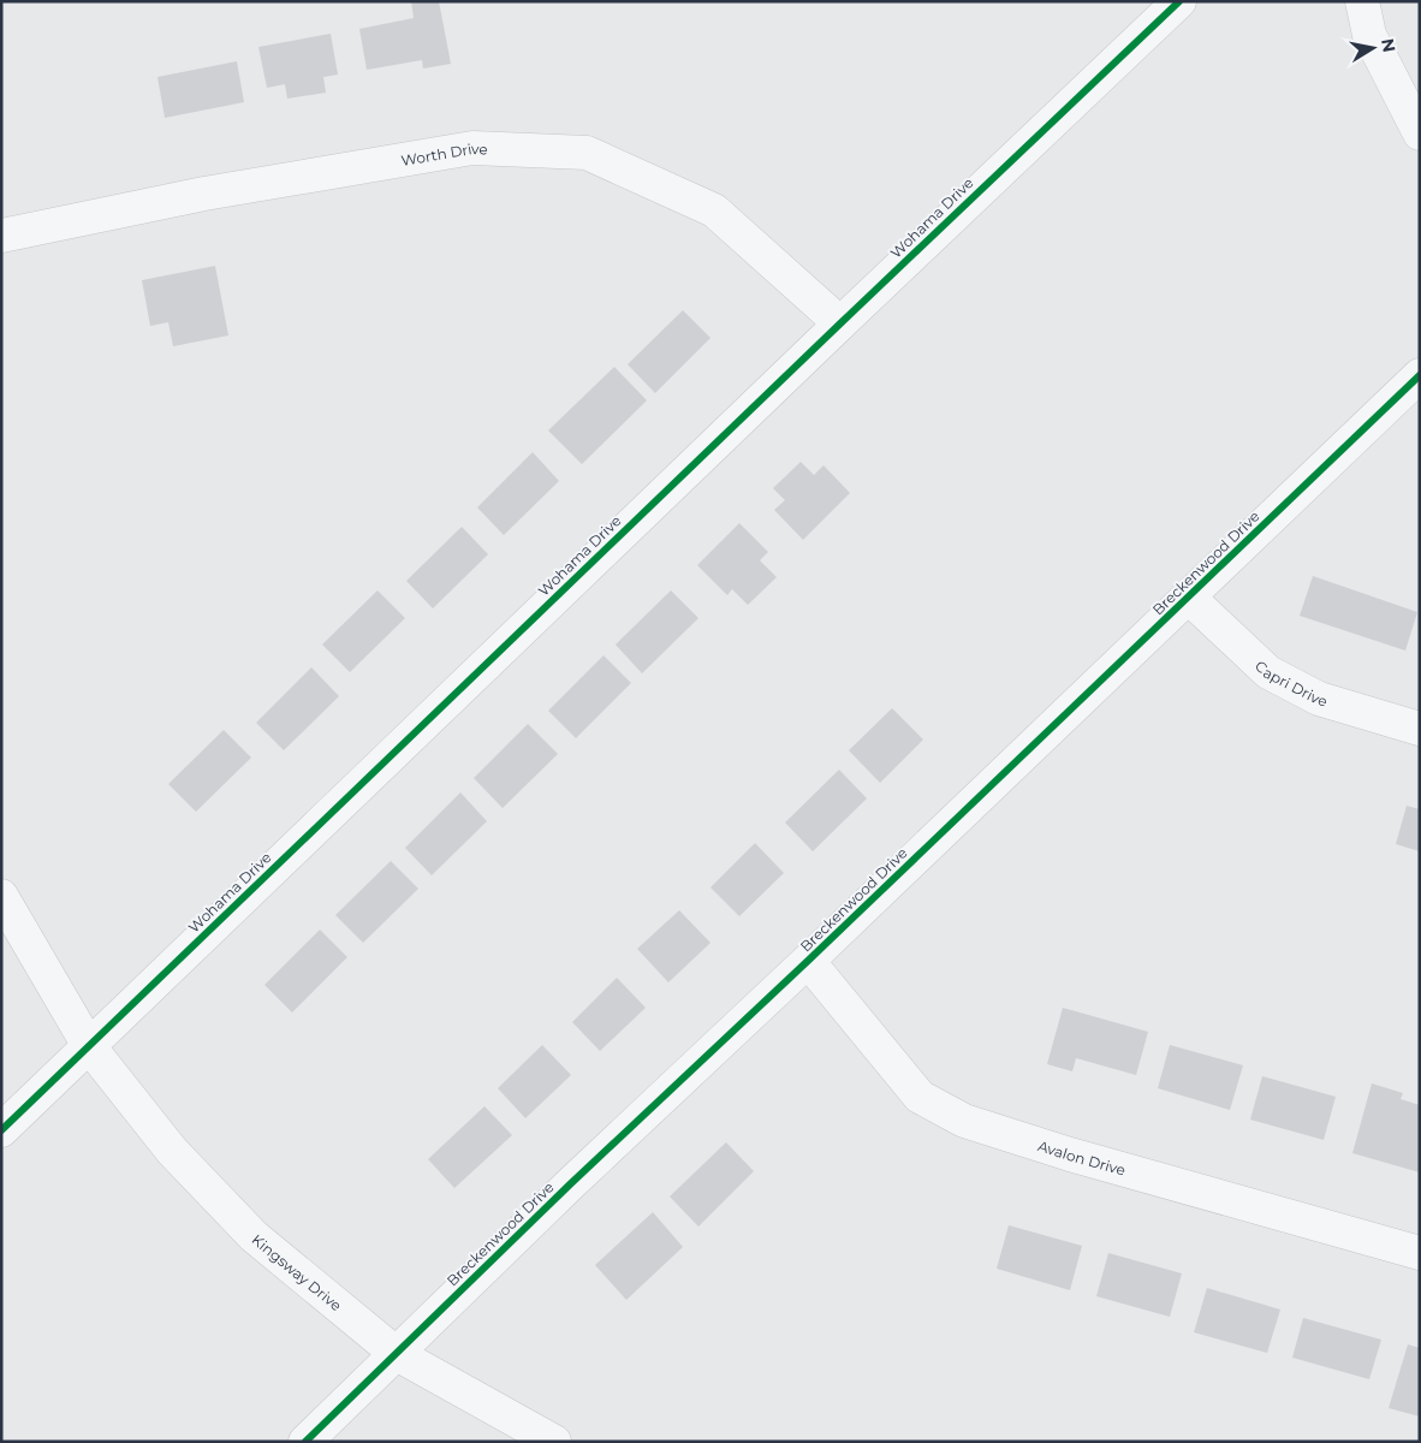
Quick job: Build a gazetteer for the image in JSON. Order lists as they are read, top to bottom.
{
  "streets": {
    "street": [
      "Worth Drive",
      "Wohama Drive",
      "Breckenwood Drive",
      "Capri Drive",
      "Avalon Drive",
      "Kingsway Drive"
    ]
  },
  "crossings": [
    ["Worth Drive", "Wohama Drive"],
    ["Wohama Drive", "Kingsway Drive"],
    ["Breckenwood Drive", "Capri Drive"],
    ["Breckenwood Drive", "Avalon Drive"],
    ["Breckenwood Drive", "Kingsway Drive"]
  ],
  "north": "right"
}
